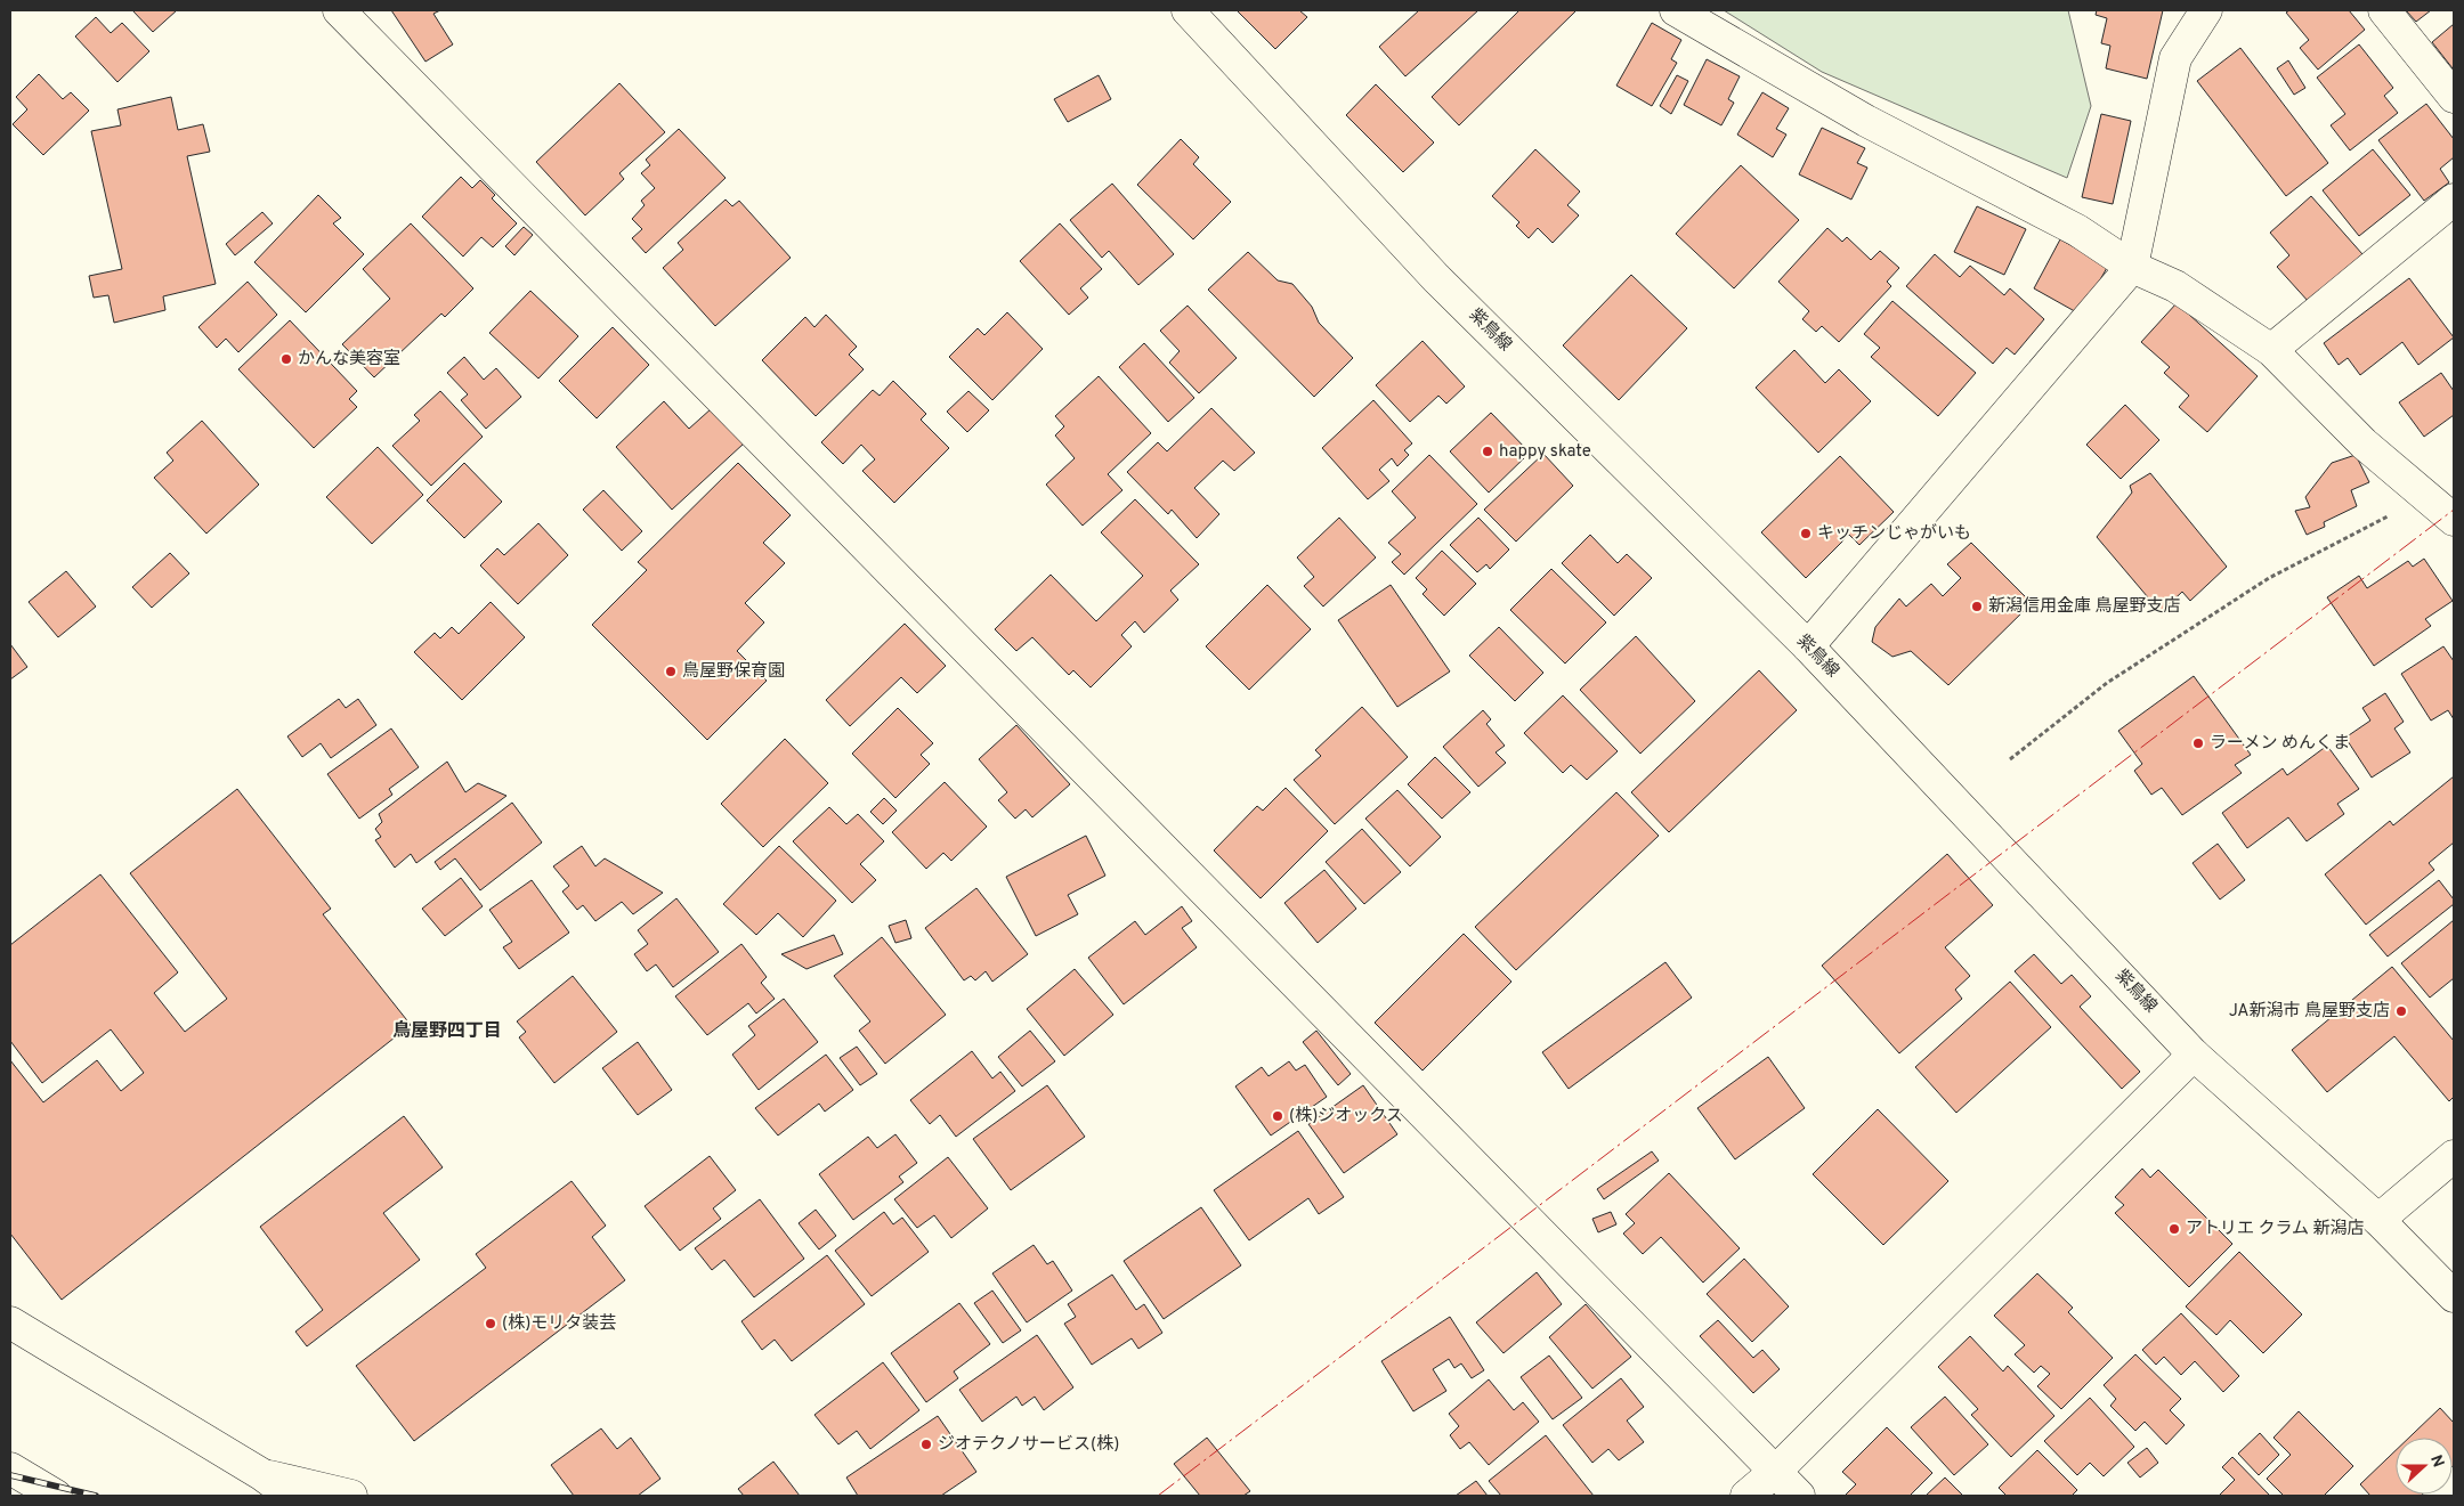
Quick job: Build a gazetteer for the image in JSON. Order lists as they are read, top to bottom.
{
  "streets": {
    "main road": ["紫鳥線"]
  },
  "districts": ["鳥屋野四丁目"],
  "places": [
    "かんな美容室",
    "happy skate",
    "キッチンじゃがいも",
    "新潟信用金庫 鳥屋野支店",
    "鳥屋野保育園",
    "ラーメン めんくま",
    "JA新潟市 鳥屋野支店",
    "(株)ジオックス",
    "アトリエ クラム 新潟店",
    "(株)モリタ装芸",
    "ジオテクノサービス(株)"
  ],
  "north": "right"
}
